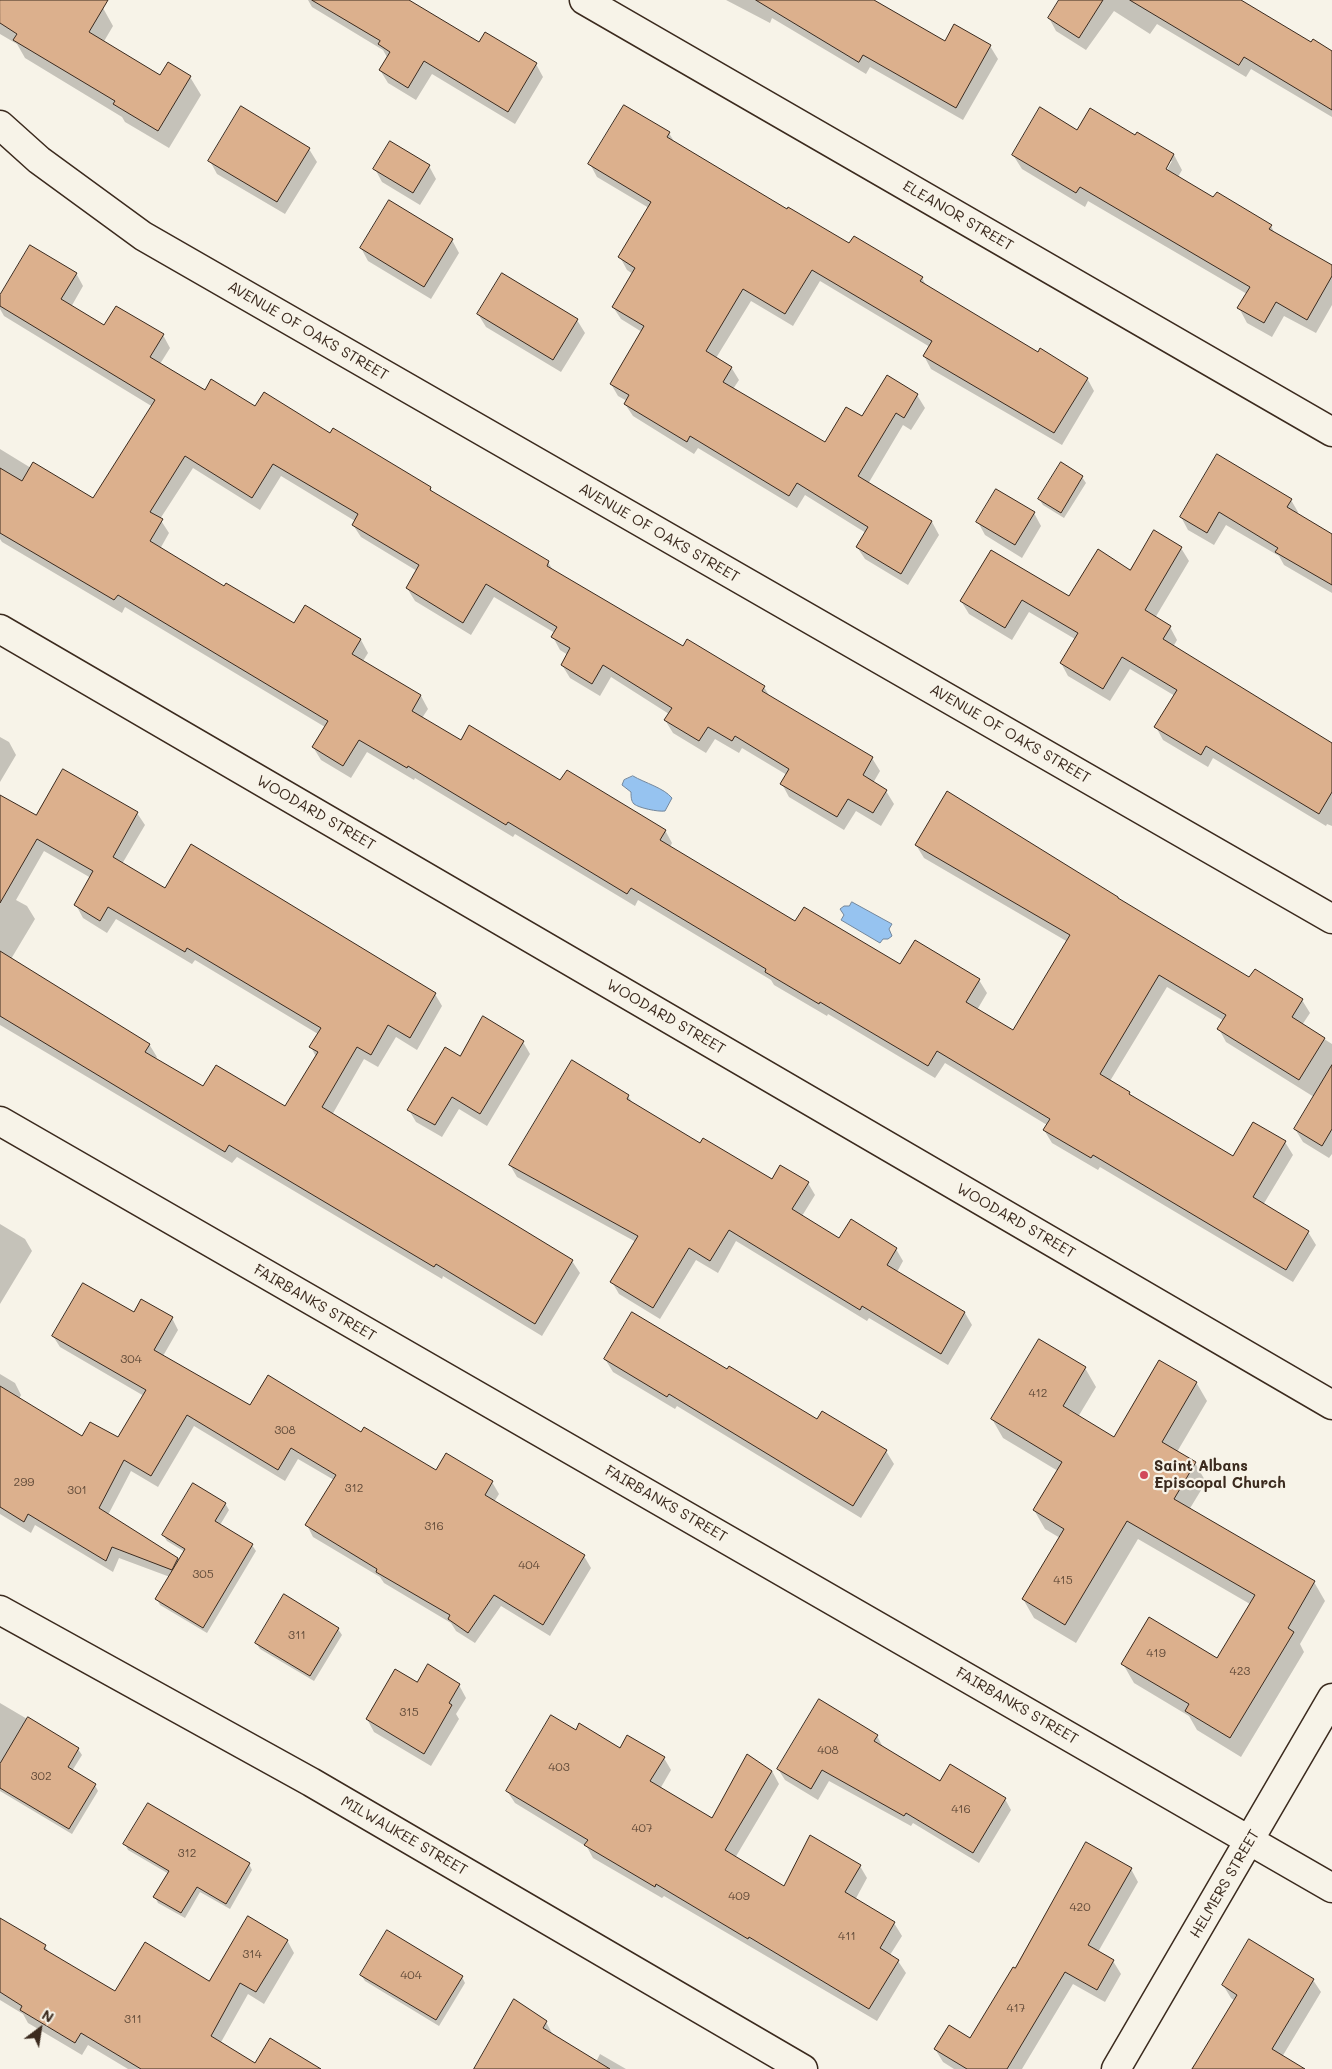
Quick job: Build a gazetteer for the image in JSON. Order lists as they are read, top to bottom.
{
  "streets": {
    "street": [
      "ELEANOR STREET",
      "AVENUE OF OAKS STREET",
      "WOODARD STREET",
      "FAIRBANKS STREET",
      "MILWAUKEE STREET",
      "HELMERS STREET"
    ]
  },
  "crossings": [
    ["FAIRBANKS STREET", "HELMERS STREET"]
  ],
  "places": ["Saint Albans Episcopal Church"],
  "house_numbers": [
    "304",
    "412",
    "308",
    "299",
    "312",
    "301",
    "316",
    "404",
    "305",
    "415",
    "311",
    "419",
    "423",
    "315",
    "408",
    "403",
    "302",
    "416",
    "407",
    "312",
    "409",
    "420",
    "411",
    "314",
    "404",
    "417",
    "311"
  ],
  "north": "top right"
}
